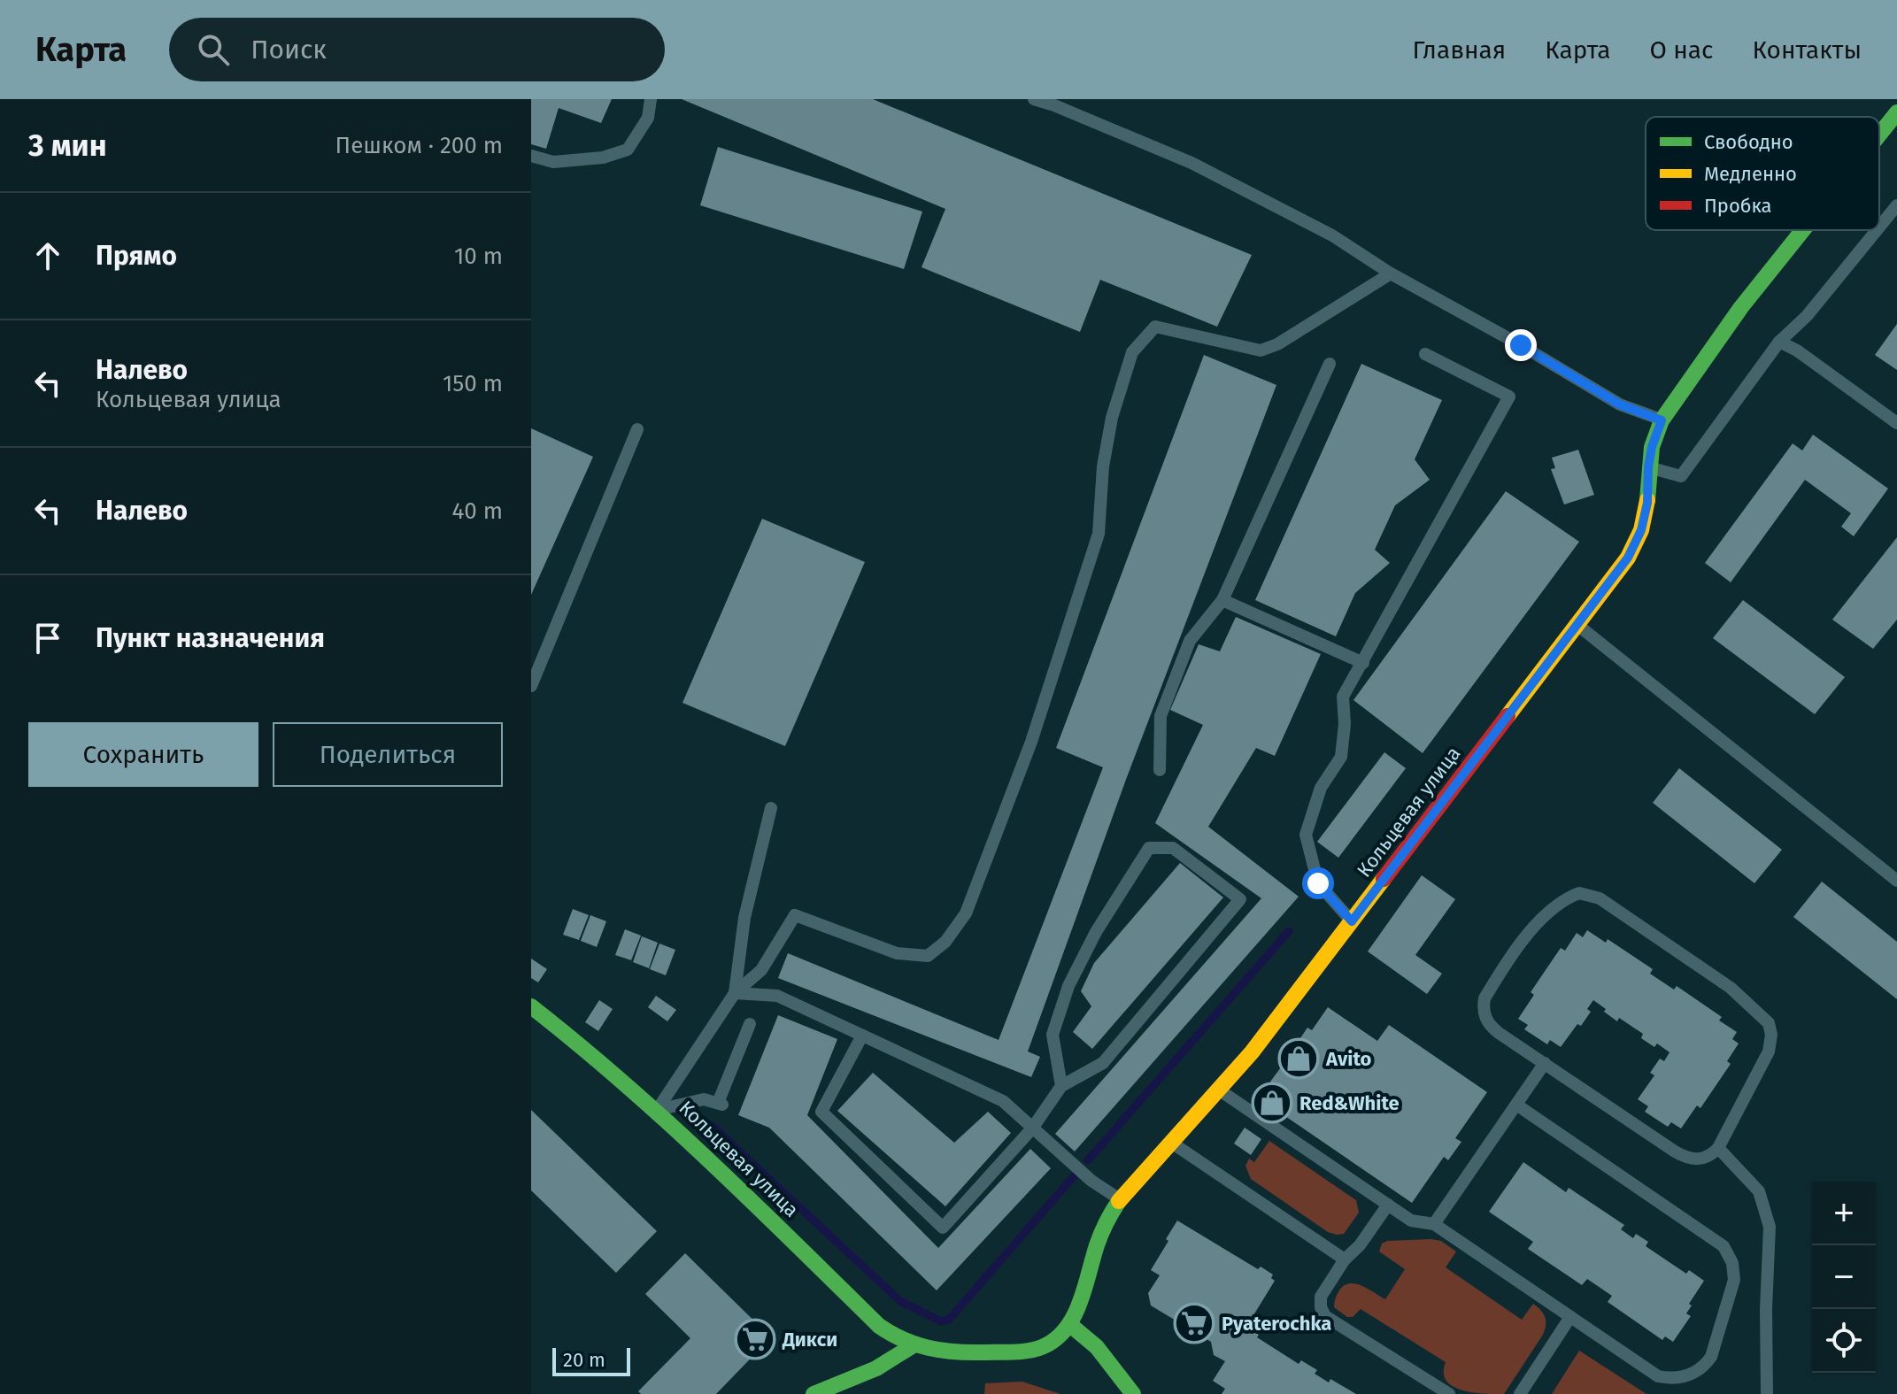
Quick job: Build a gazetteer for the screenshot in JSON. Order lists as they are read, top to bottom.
{
  "streets": {
    "street": ["Кольцевая улица"]
  },
  "places": {
    "shop": ["Avito", "Red&White"],
    "supermarket": ["Pyaterochka", "Дикси"]
  },
  "legend": ["Свободно", "Медленно", "Пробка"],
  "scale_bar": "20 m",
  "page": {
    "header": "Карта",
    "search": "Поиск",
    "nav": [
      "Главная",
      "Карта",
      "О нас",
      "Контакты"
    ],
    "heading": ["3 мин", "Пешком · 200 m"],
    "list": [
      ["Прямо", "10 m"],
      ["Налево", "Кольцевая улица", "150 m"],
      ["Налево", "40 m"],
      "Пункт назначения"
    ],
    "buttons": ["Сохранить", "Поделиться"],
    "map_buttons": ["+", "−"],
    "scale": "20 m"
  }
}
